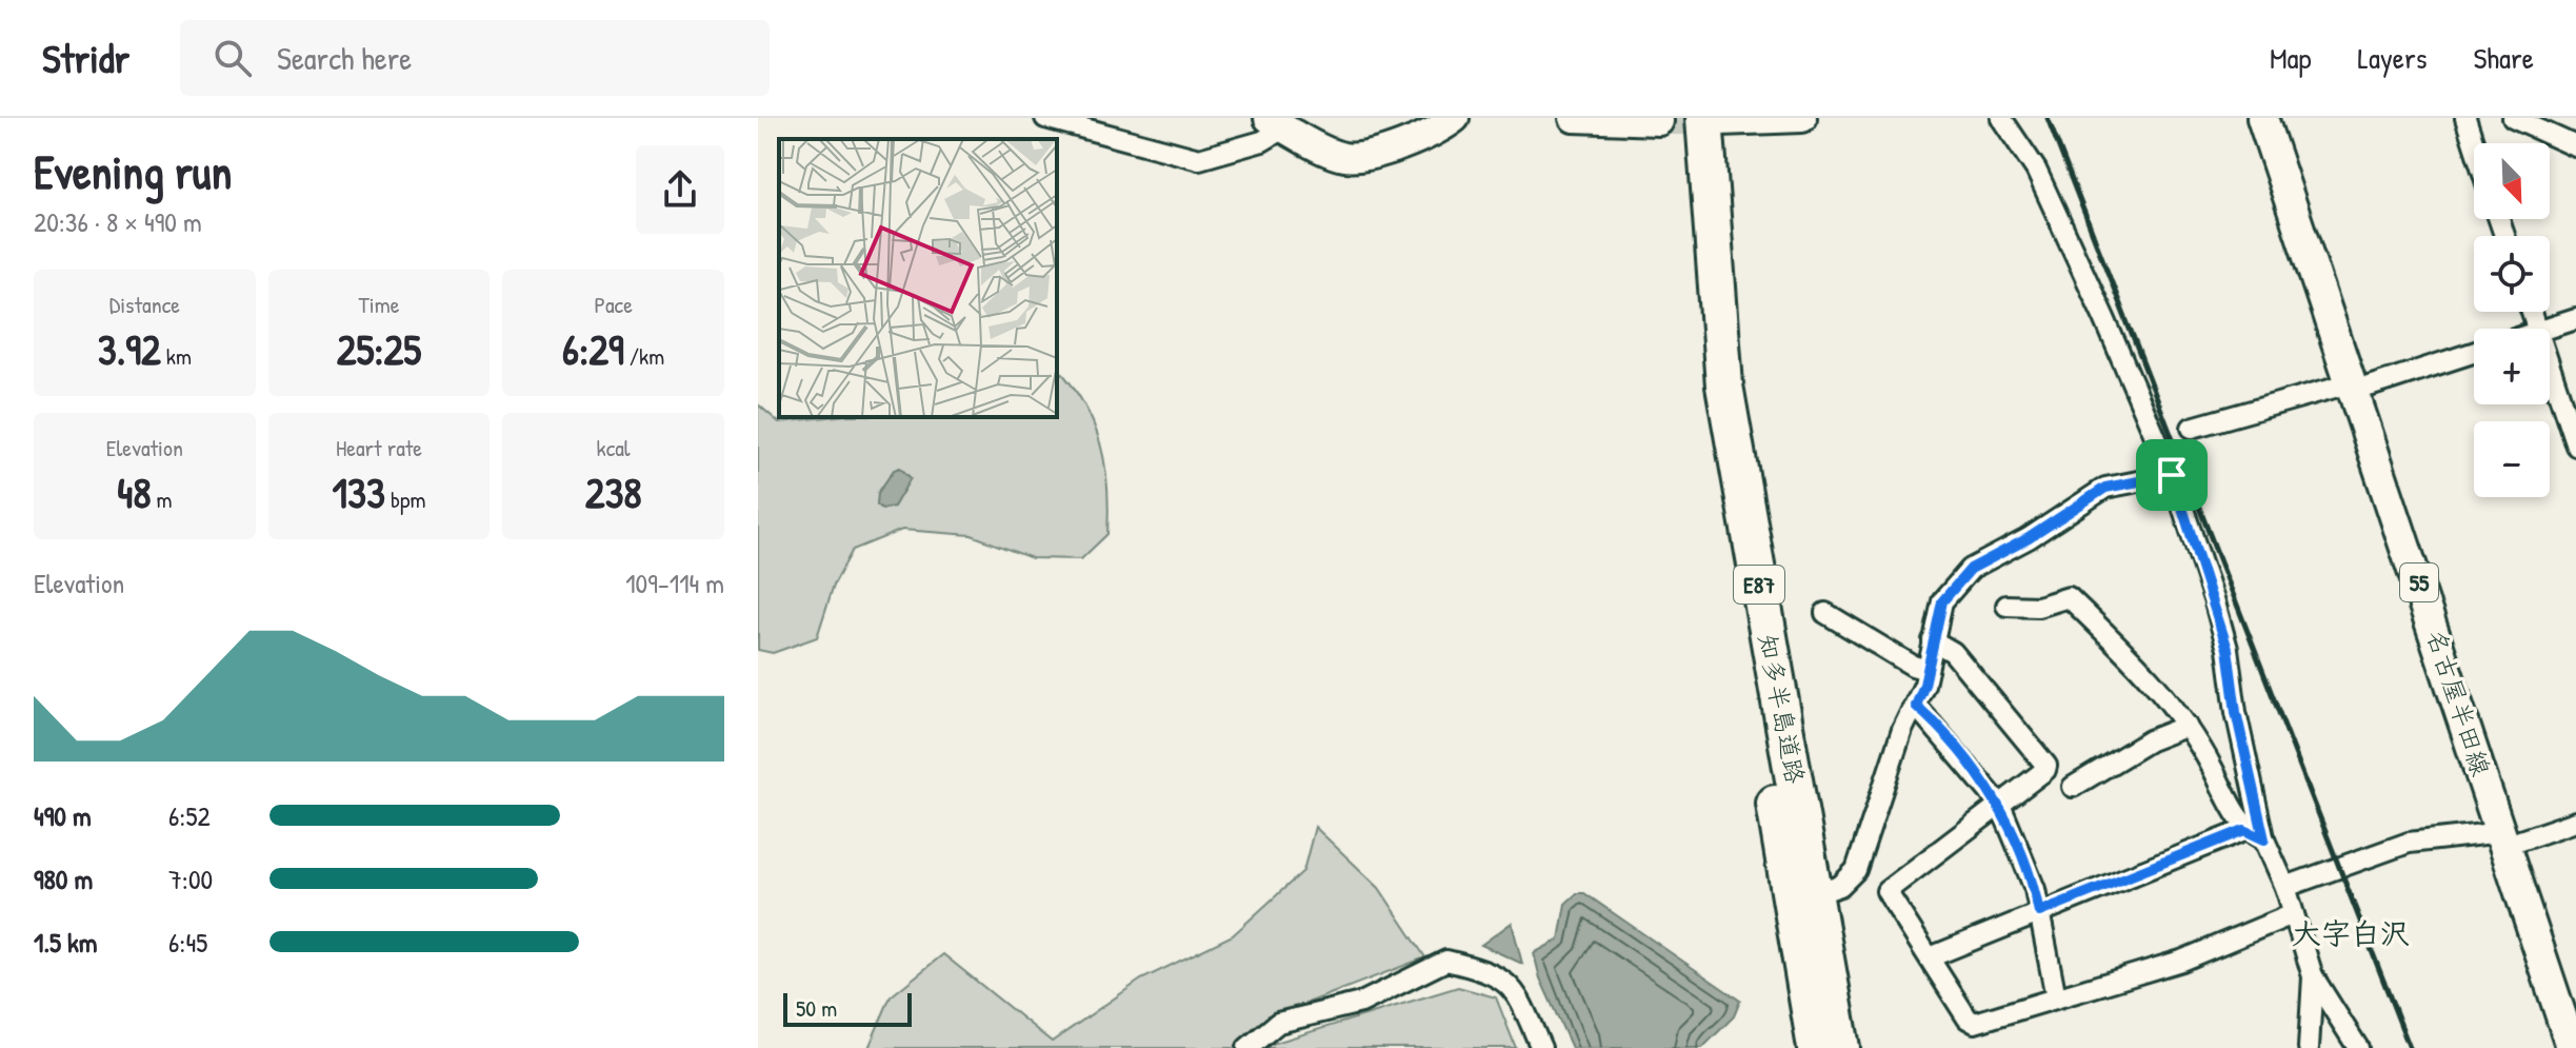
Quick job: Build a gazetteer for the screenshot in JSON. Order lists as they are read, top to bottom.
{
  "streets": {
    "highway": ["E87", "知多半島道路"],
    "main road": ["55", "名古屋半田線"]
  },
  "districts": ["大字白沢"],
  "scale_bar": "50 m",
  "north": "bottom right",
  "page": {
    "header": "Stridr",
    "search": "Search here",
    "nav": ["Map", "Layers", "Share"],
    "heading": ["Evening run", "20:36 · 8 × 490 m"],
    "map_buttons": ["+", "−"],
    "stats": [
      ["Distance", "3.92 km"],
      ["Time", "25:25"],
      ["Pace", "6:29 /km"],
      ["Elevation", "48 m"],
      ["Heart rate", "133 bpm"],
      ["kcal", "238"]
    ],
    "chart": ["Elevation", "109–114 m"],
    "list": [
      {
        "name": "490 m",
        "note": "6:52"
      },
      {
        "name": "980 m",
        "note": "7:00"
      },
      {
        "name": "1.5 km",
        "note": "6:45"
      }
    ],
    "scale": "50 m"
  }
}
